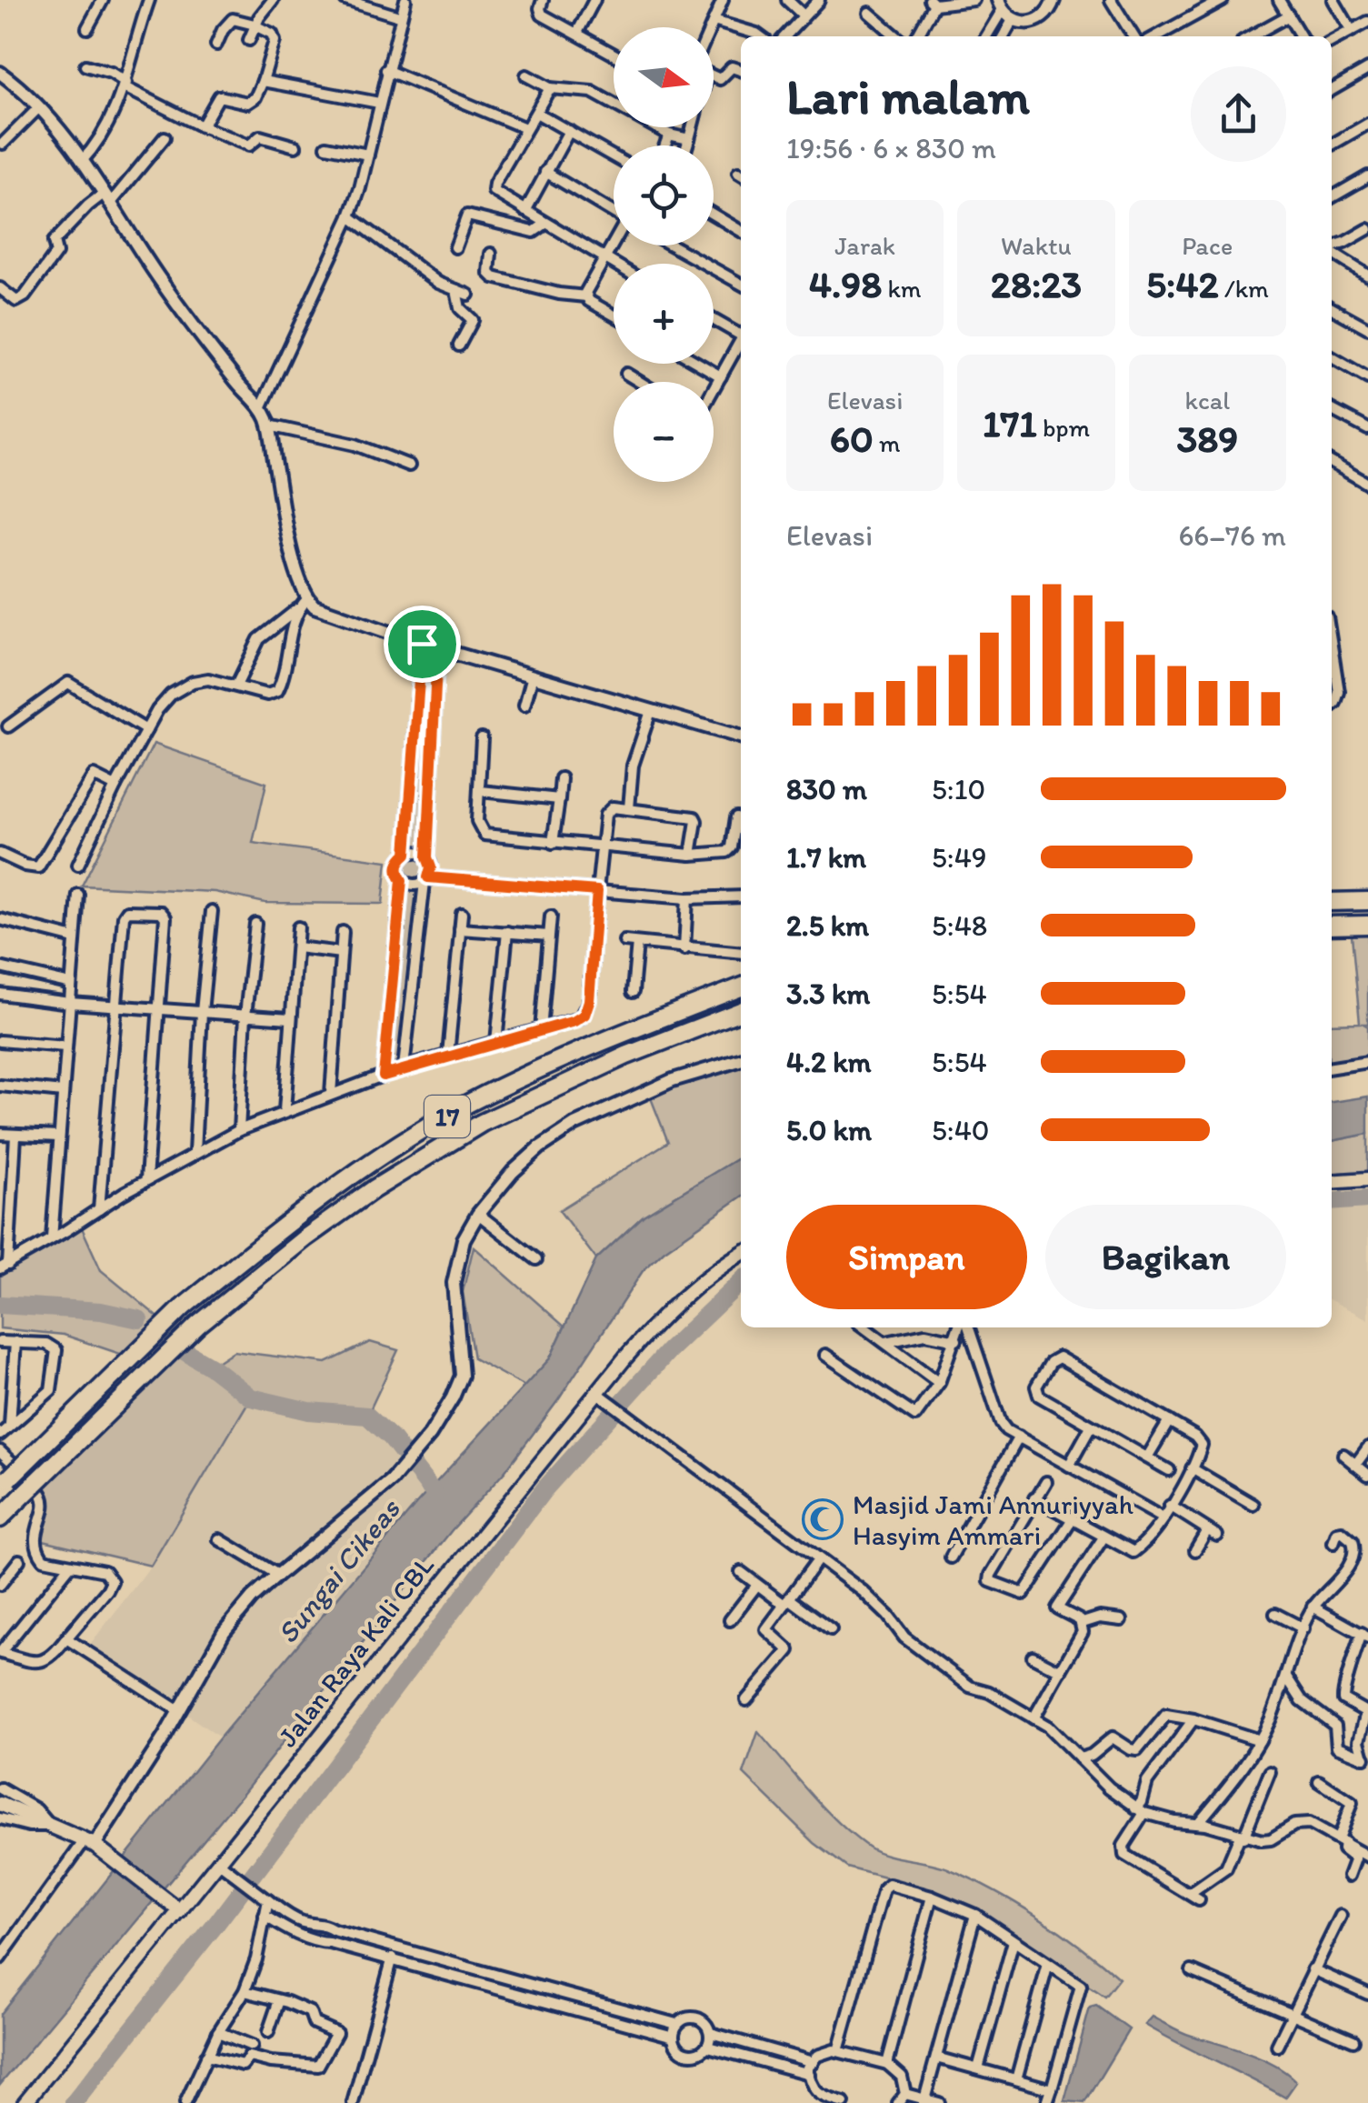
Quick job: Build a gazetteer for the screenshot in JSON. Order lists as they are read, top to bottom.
{
  "streets": {
    "highway": ["17"],
    "main road": ["Jalan Raya Kali CBL"]
  },
  "water": ["Sungai Cikeas"],
  "places": {
    "mosque": ["Masjid Jami Annuriyyah Hasyim Ammari"]
  },
  "north": "right",
  "page": {
    "map_buttons": ["+", "−"],
    "heading": ["Lari malam", "19:56 · 6 × 830 m"],
    "stats": [
      ["Jarak", "4.98 km"],
      ["Waktu", "28:23"],
      ["Pace", "5:42 /km"],
      ["Elevasi", "60 m"],
      ["171 bpm"],
      ["kcal", "389"]
    ],
    "chart": ["Elevasi", "66–76 m"],
    "list": [
      {
        "name": "830 m",
        "note": "5:10"
      },
      {
        "name": "1.7 km",
        "note": "5:49"
      },
      {
        "name": "2.5 km",
        "note": "5:48"
      },
      {
        "name": "3.3 km",
        "note": "5:54"
      },
      {
        "name": "4.2 km",
        "note": "5:54"
      },
      {
        "name": "5.0 km",
        "note": "5:40"
      }
    ],
    "buttons": ["Simpan", "Bagikan"]
  }
}
